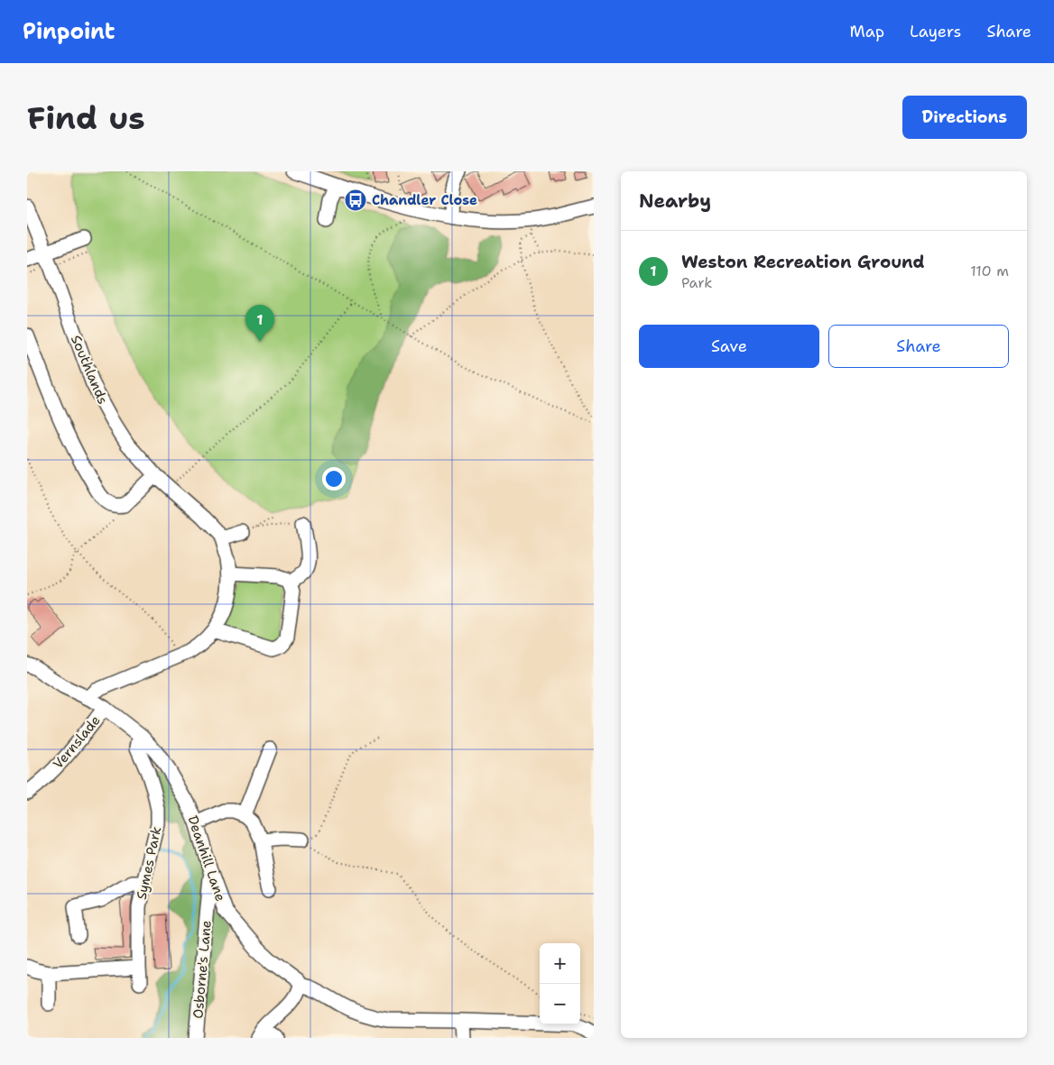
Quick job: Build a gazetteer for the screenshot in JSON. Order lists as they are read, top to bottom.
{
  "streets": {
    "street": [
      "Southlands",
      "Vernslade",
      "Deanhill Lane",
      "Symes Park",
      "Osborne's Lane"
    ]
  },
  "crossings": [
    ["Southlands", "Deanhill Lane"],
    ["Vernslade", "Deanhill Lane"],
    ["Deanhill Lane", "Symes Park"],
    ["Deanhill Lane", "Osborne's Lane"]
  ],
  "places": {
    "bus stop": ["Chandler Close"]
  },
  "page": {
    "header": "Pinpoint",
    "nav": ["Map", "Layers", "Share"],
    "buttons": [
      "Directions",
      ["Save", "Share"]
    ],
    "title": "Find us",
    "heading": "Nearby",
    "list": [
      {
        "mark": "1",
        "name": "Weston Recreation Ground",
        "note": "Park",
        "value": "110 m"
      }
    ],
    "pins": "1",
    "map_buttons": ["+", "−"]
  }
}
